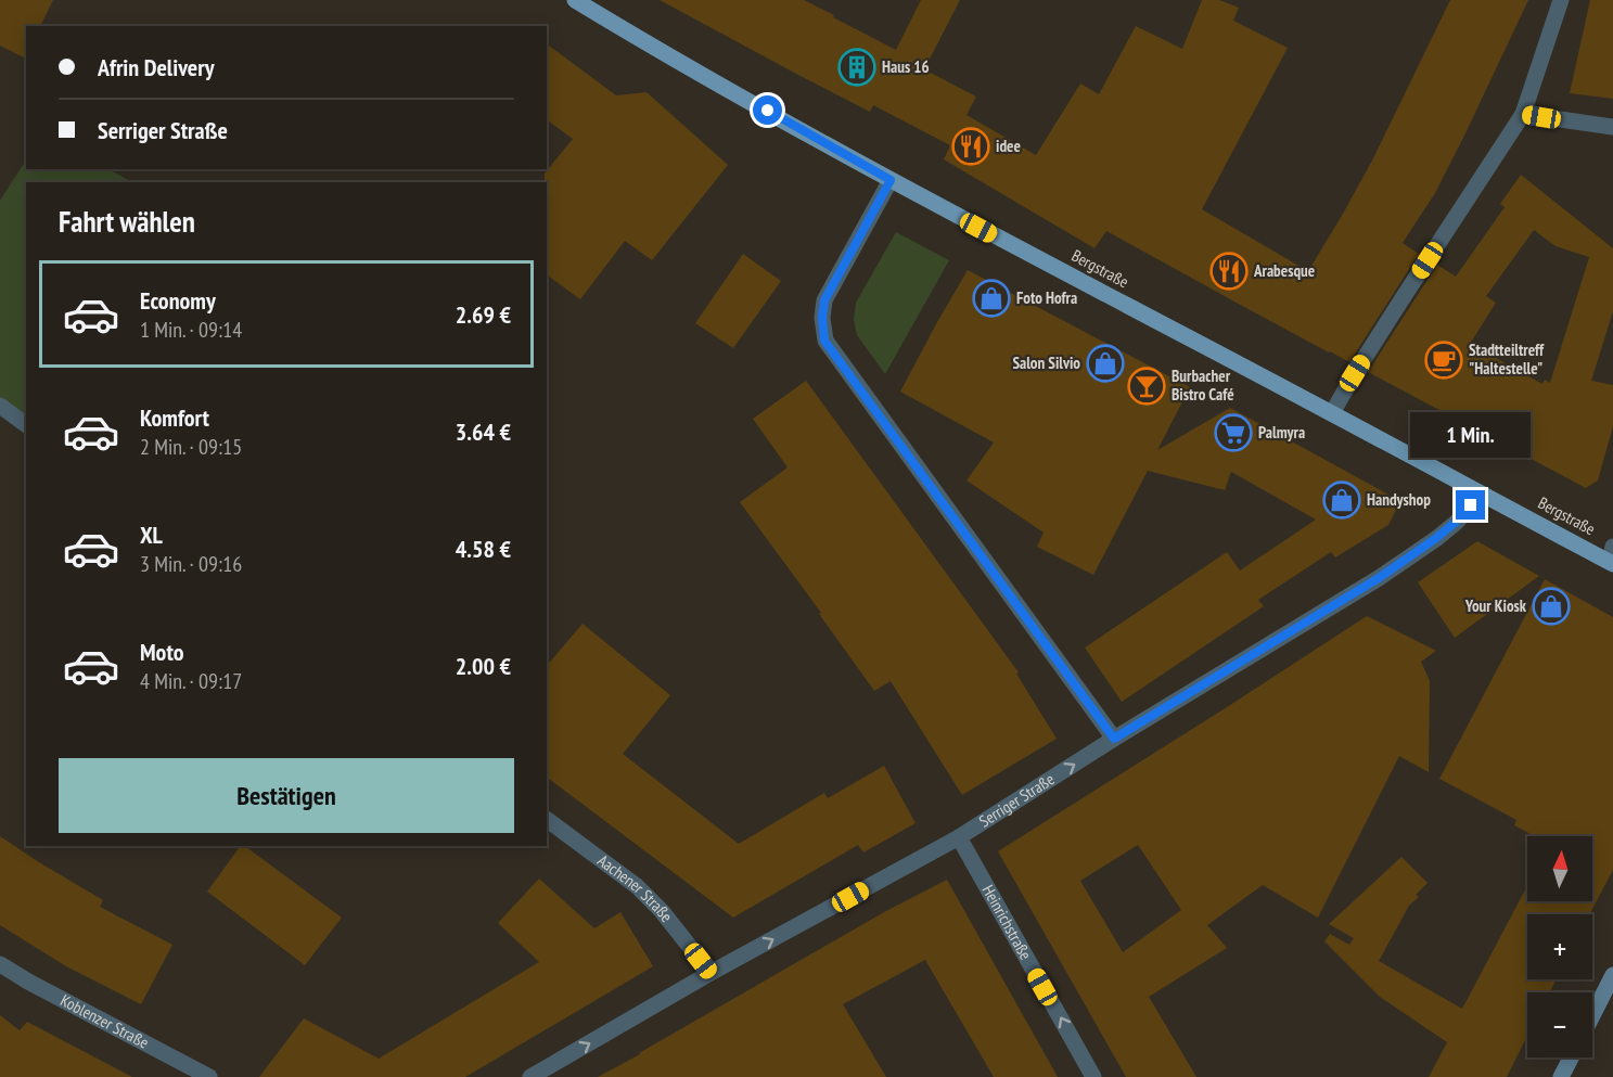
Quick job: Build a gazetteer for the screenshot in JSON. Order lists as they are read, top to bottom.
{
  "streets": {
    "main road": ["Bergstraße"],
    "street": [
      "Serriger Straße",
      "Aachener Straße",
      "Heinrichstraße",
      "Koblenzer Straße"
    ]
  },
  "crossings": [
    ["Bergstraße", "Serriger Straße"],
    ["Serriger Straße", "Aachener Straße"],
    ["Serriger Straße", "Heinrichstraße"]
  ],
  "one_way": ["Serriger Straße", "Heinrichstraße"],
  "places": {
    "building": ["Haus 16"],
    "restaurant": ["idee", "Arabesque"],
    "shop": [
      "Foto Hofra",
      "Salon Silvio",
      "Handyshop",
      "Your Kiosk"
    ],
    "cafe": ["Stadtteiltreff \"Haltestelle\""],
    "bar": ["Burbacher Bistro Café"],
    "supermarket": ["Palmyra"]
  },
  "north": "top",
  "page": {
    "banner": ["Afrin Delivery", "Serriger Straße"],
    "heading": "Fahrt wählen",
    "list": [
      {
        "name": "Economy",
        "note": "1 Min. · 09:14",
        "value": "2.69 €"
      },
      {
        "name": "Komfort",
        "note": "2 Min. · 09:15",
        "value": "3.64 €"
      },
      {
        "name": "XL",
        "note": "3 Min. · 09:16",
        "value": "4.58 €"
      },
      {
        "name": "Moto",
        "note": "4 Min. · 09:17",
        "value": "2.00 €"
      }
    ],
    "bubble": "1 Min.",
    "buttons": "Bestätigen",
    "map_buttons": ["+", "−"]
  }
}
